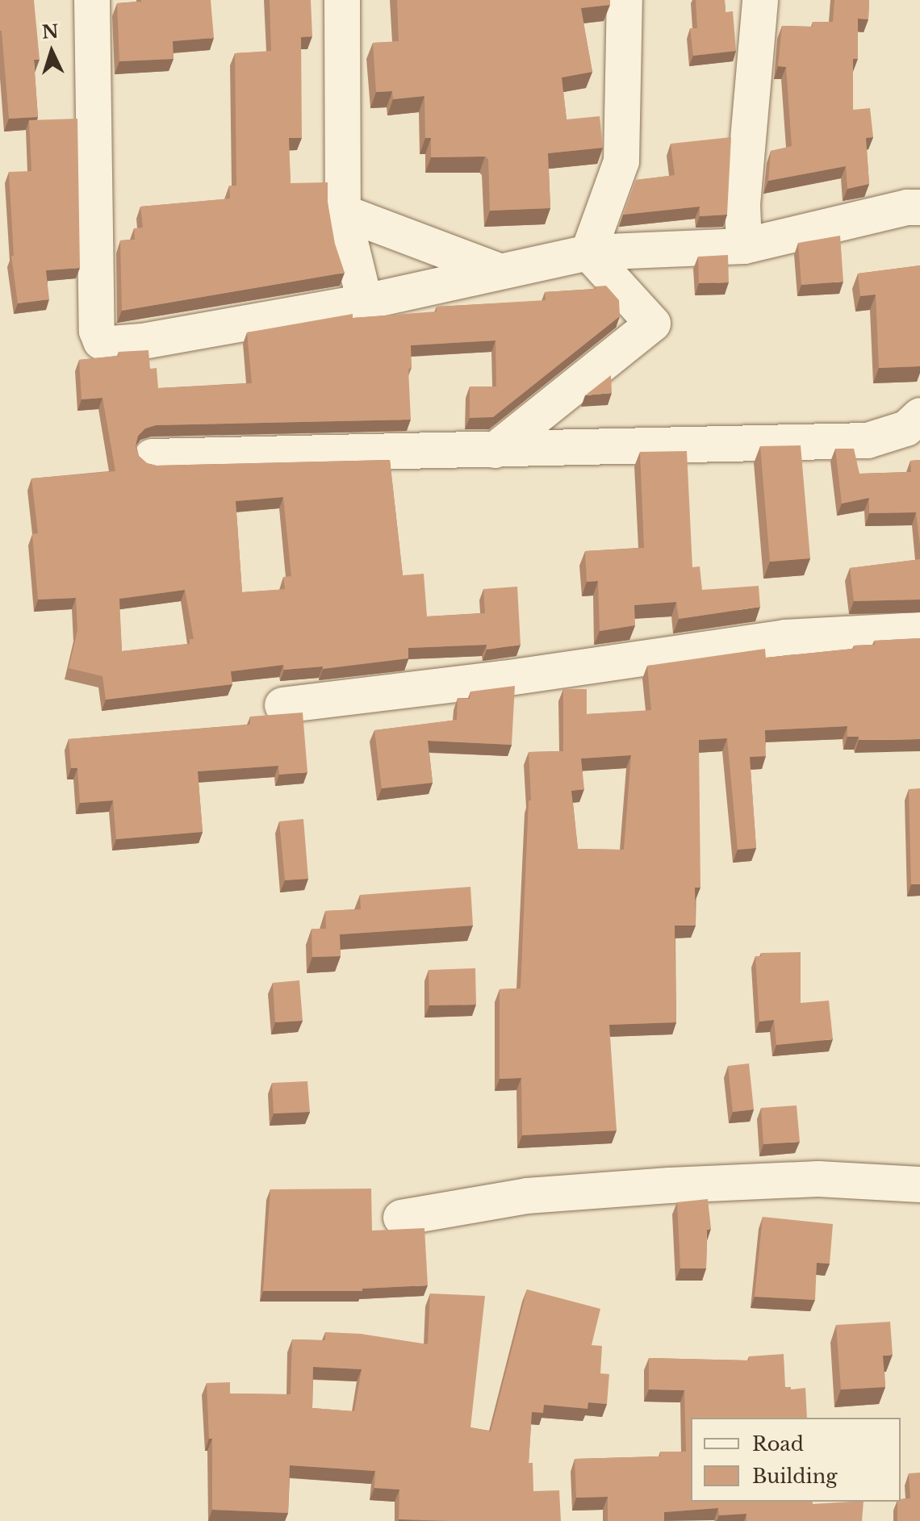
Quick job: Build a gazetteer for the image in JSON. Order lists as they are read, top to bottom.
{
  "legend": ["Road", "Building"],
  "north": "top"
}
